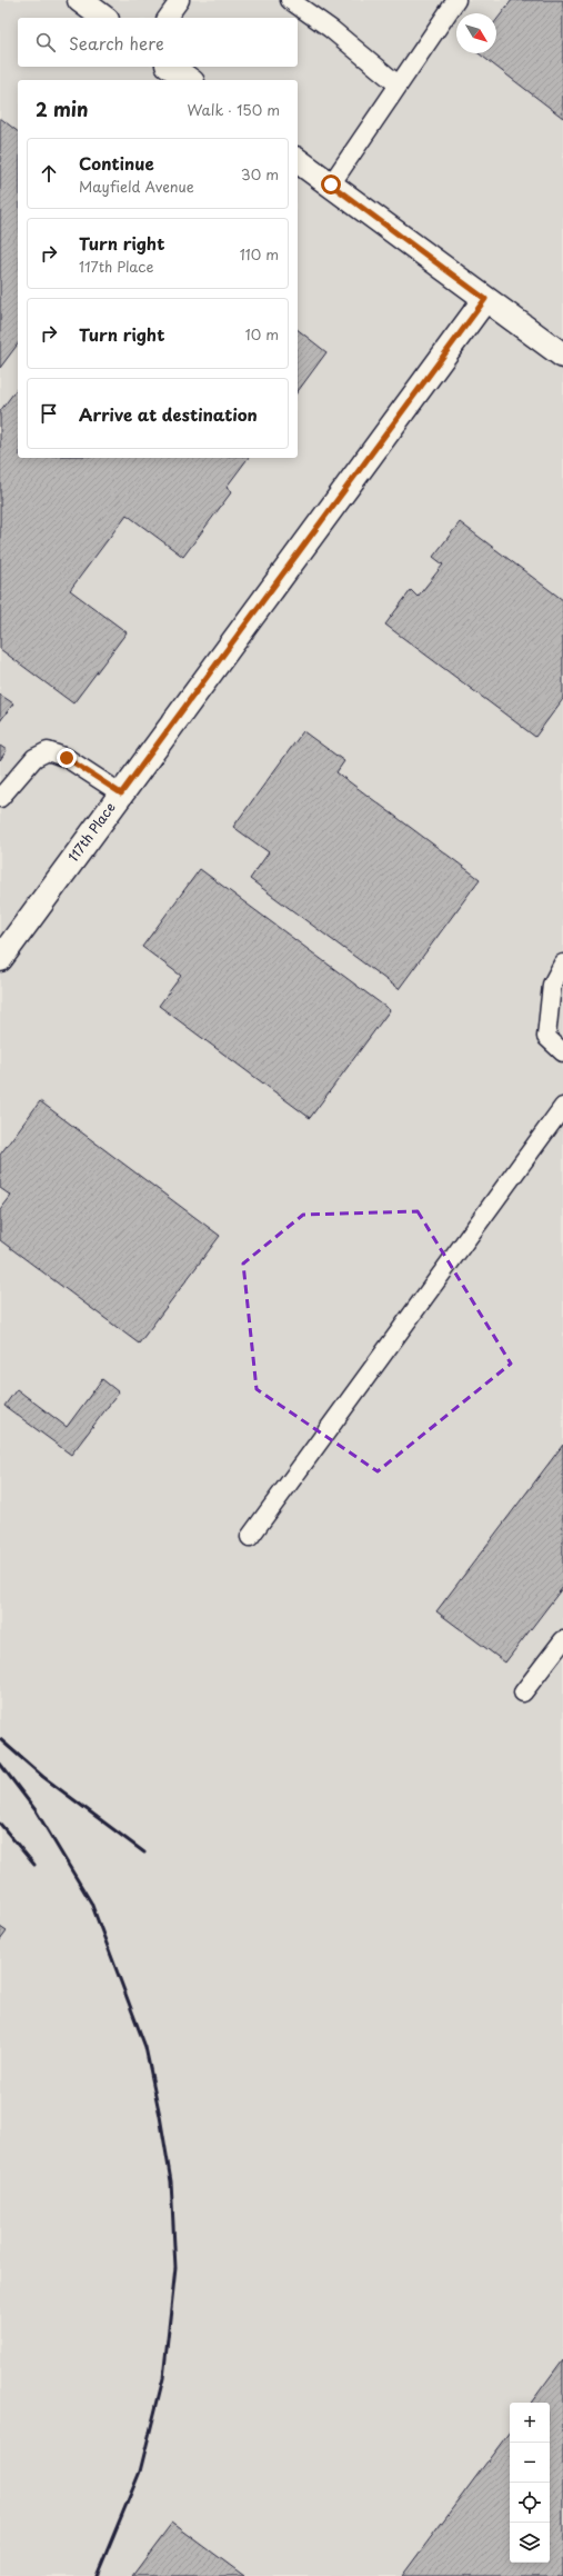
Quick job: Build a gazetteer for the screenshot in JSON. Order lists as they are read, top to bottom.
{
  "streets": {
    "street": ["117th Place"]
  },
  "north": "bottom right",
  "page": {
    "search": "Search here",
    "heading": ["2 min", "Walk · 150 m"],
    "list": [
      ["Continue", "Mayfield Avenue", "30 m"],
      ["Turn right", "117th Place", "110 m"],
      ["Turn right", "10 m"],
      "Arrive at destination"
    ],
    "map_buttons": ["+", "−"]
  }
}
